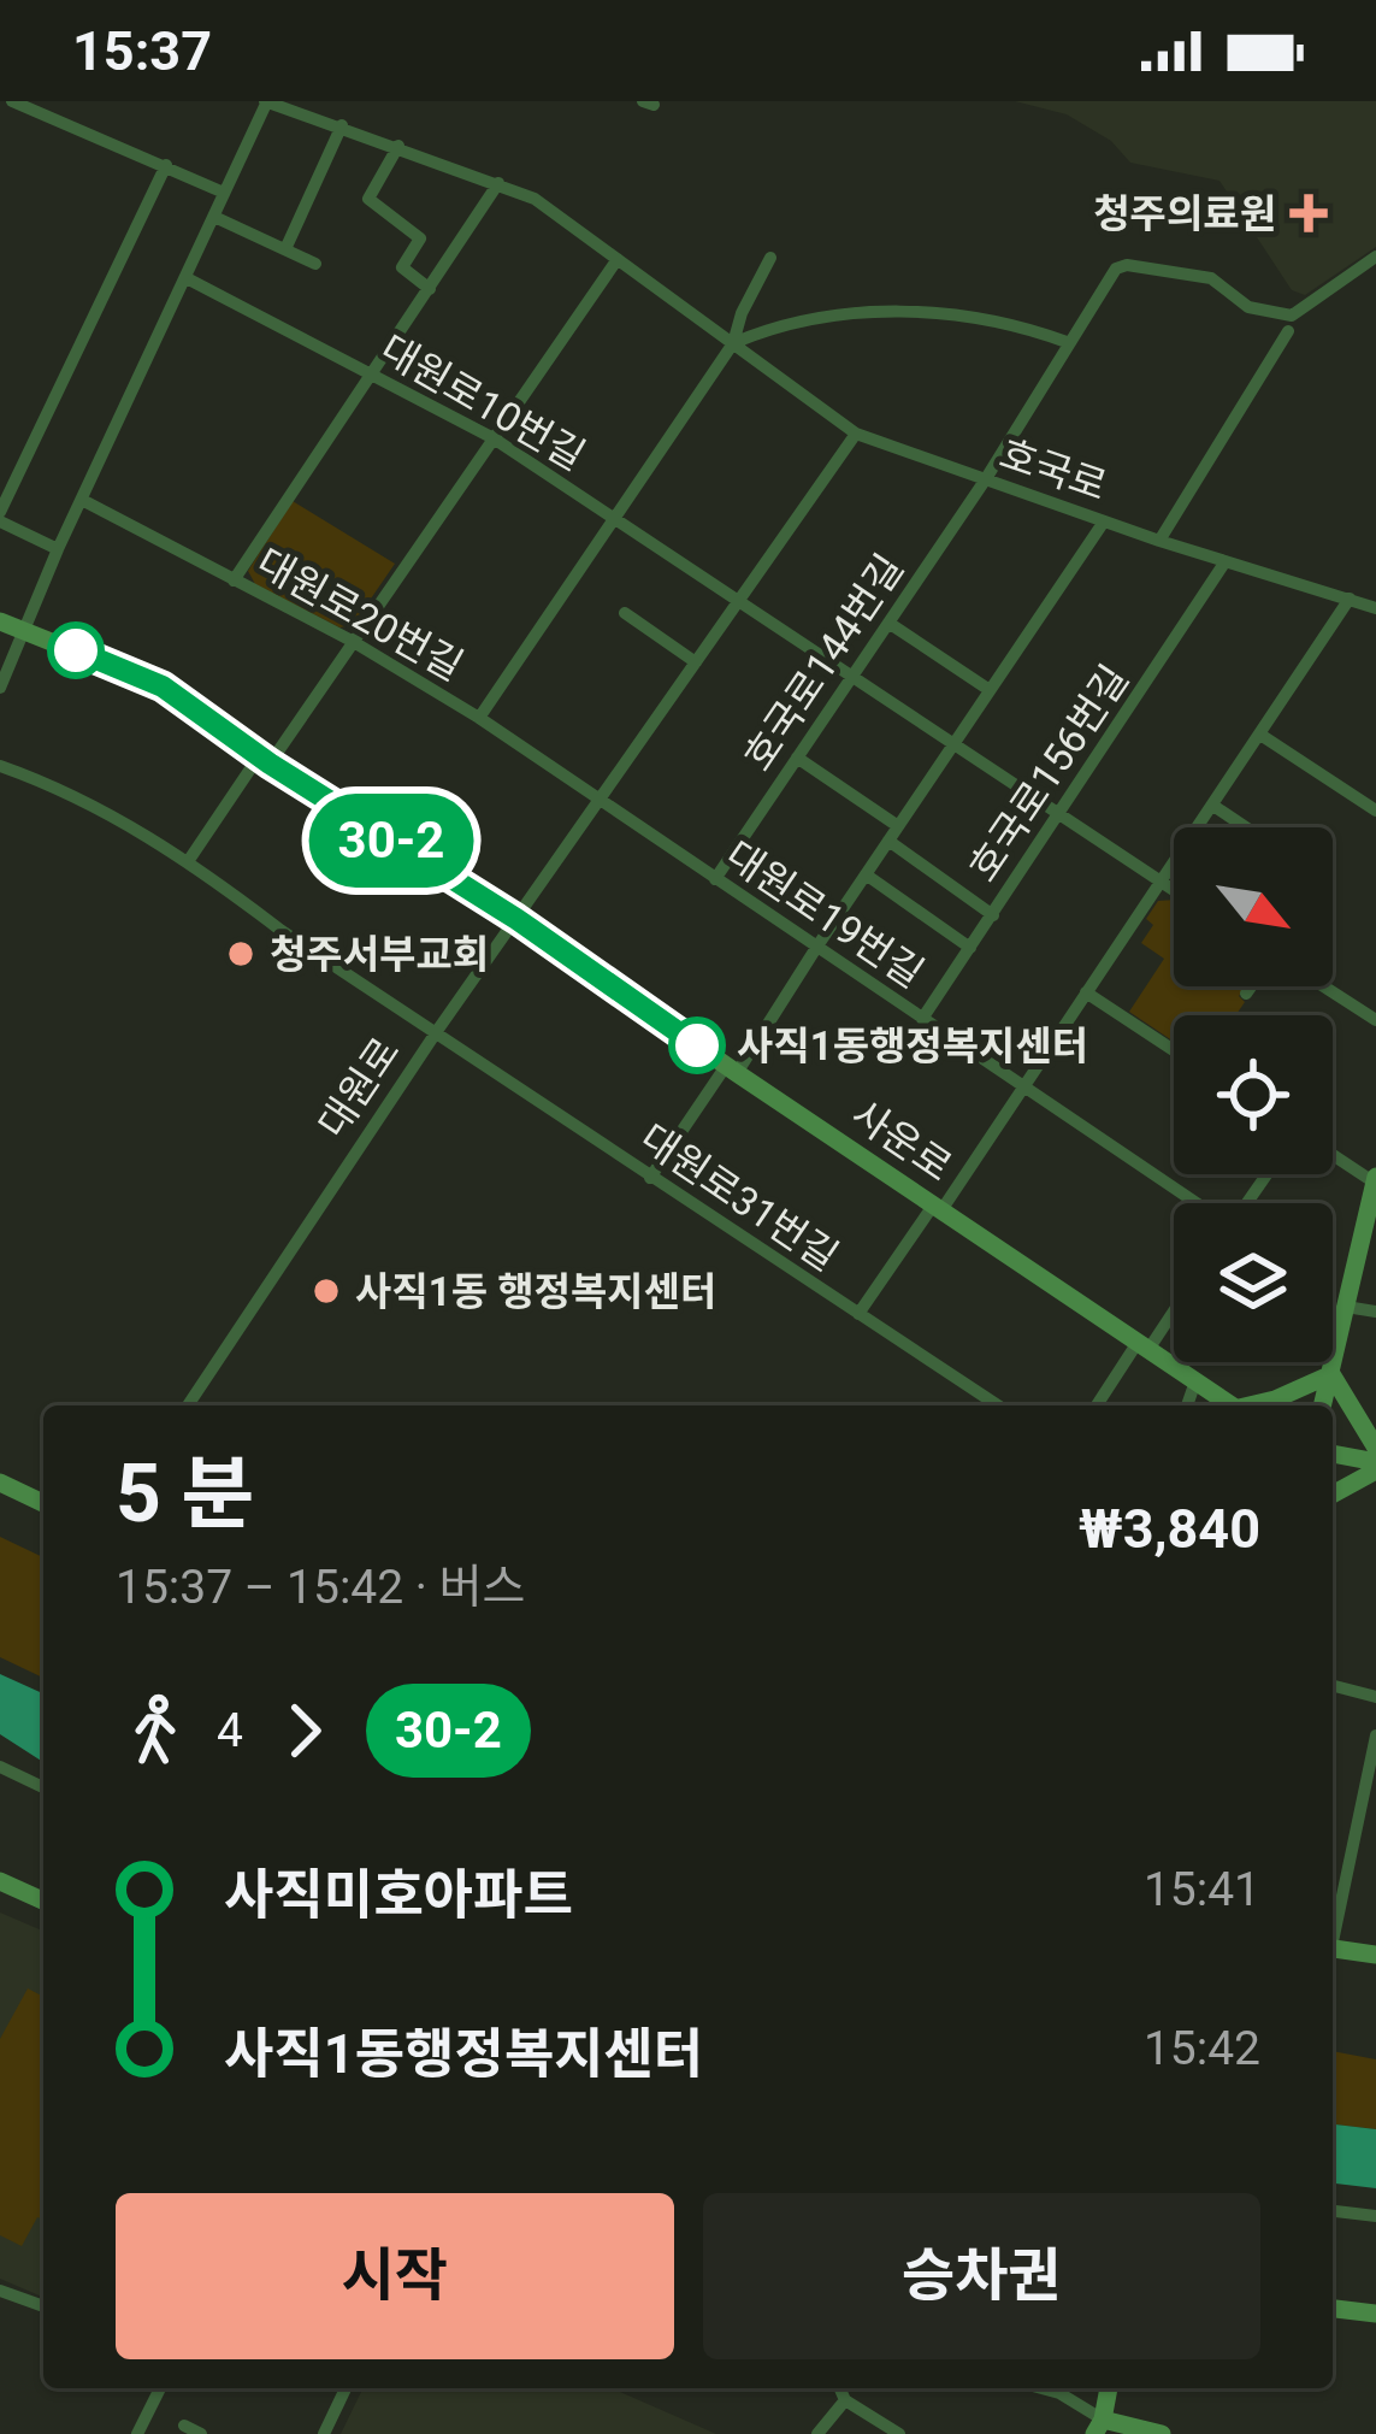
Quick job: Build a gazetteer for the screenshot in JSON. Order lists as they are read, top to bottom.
{
  "streets": {
    "street": [
      "대원로10번길",
      "호국로",
      "대원로20번길",
      "호국로144번길",
      "호국로156번길",
      "대원로19번길",
      "대원로",
      "사운로",
      "대원로31번길"
    ]
  },
  "crossings": [
    ["대원로10번길", "호국로144번길"],
    ["대원로10번길", "호국로156번길"],
    ["대원로10번길", "대원로"],
    ["호국로", "호국로144번길"],
    ["호국로", "호국로156번길"],
    ["호국로", "대원로"],
    ["대원로20번길", "대원로19번길"],
    ["대원로20번길", "대원로"],
    ["호국로144번길", "대원로19번길"],
    ["호국로156번길", "대원로19번길"],
    ["대원로19번길", "대원로"],
    ["대원로", "사운로"],
    ["대원로", "대원로31번길"]
  ],
  "places": {
    "health": ["청주의료원"],
    "other": ["청주서부교회", "사직1동행정복지센터", "사직1동 행정복지센터"]
  },
  "lines": ["bus line 30-2"],
  "north": "bottom right",
  "page": {
    "status": "15:37",
    "on_map": "30-2",
    "heading": ["5 분", "15:37 – 15:42 · 버스", "₩3,840"],
    "legs": ["4", "30-2"],
    "list": [
      {
        "name": "사직미호아파트",
        "value": "15:41"
      },
      {
        "name": "사직1동행정복지센터",
        "value": "15:42"
      }
    ],
    "buttons": ["시작", "승차권"]
  }
}
